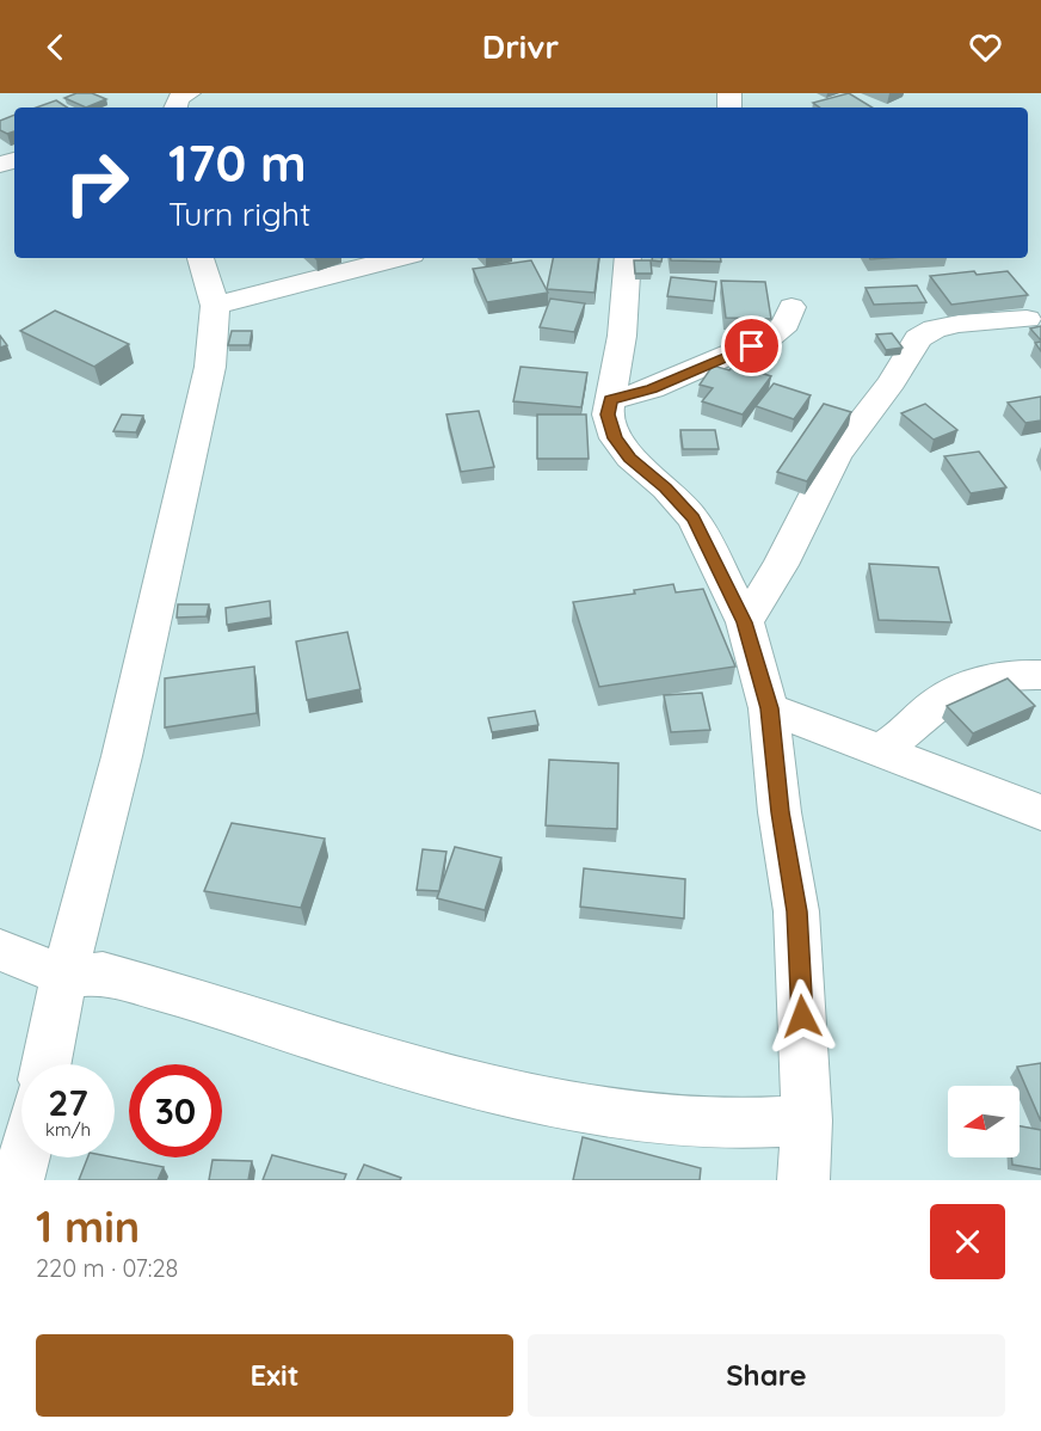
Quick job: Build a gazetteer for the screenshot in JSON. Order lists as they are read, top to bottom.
{
  "north": "left",
  "page": {
    "header": "Drivr",
    "turn": ["170 m", "Turn right"],
    "speed": "27 km/h",
    "limit": "30",
    "heading": ["1 min", "220 m · 07:28"],
    "buttons": ["Exit", "Share"]
  }
}
